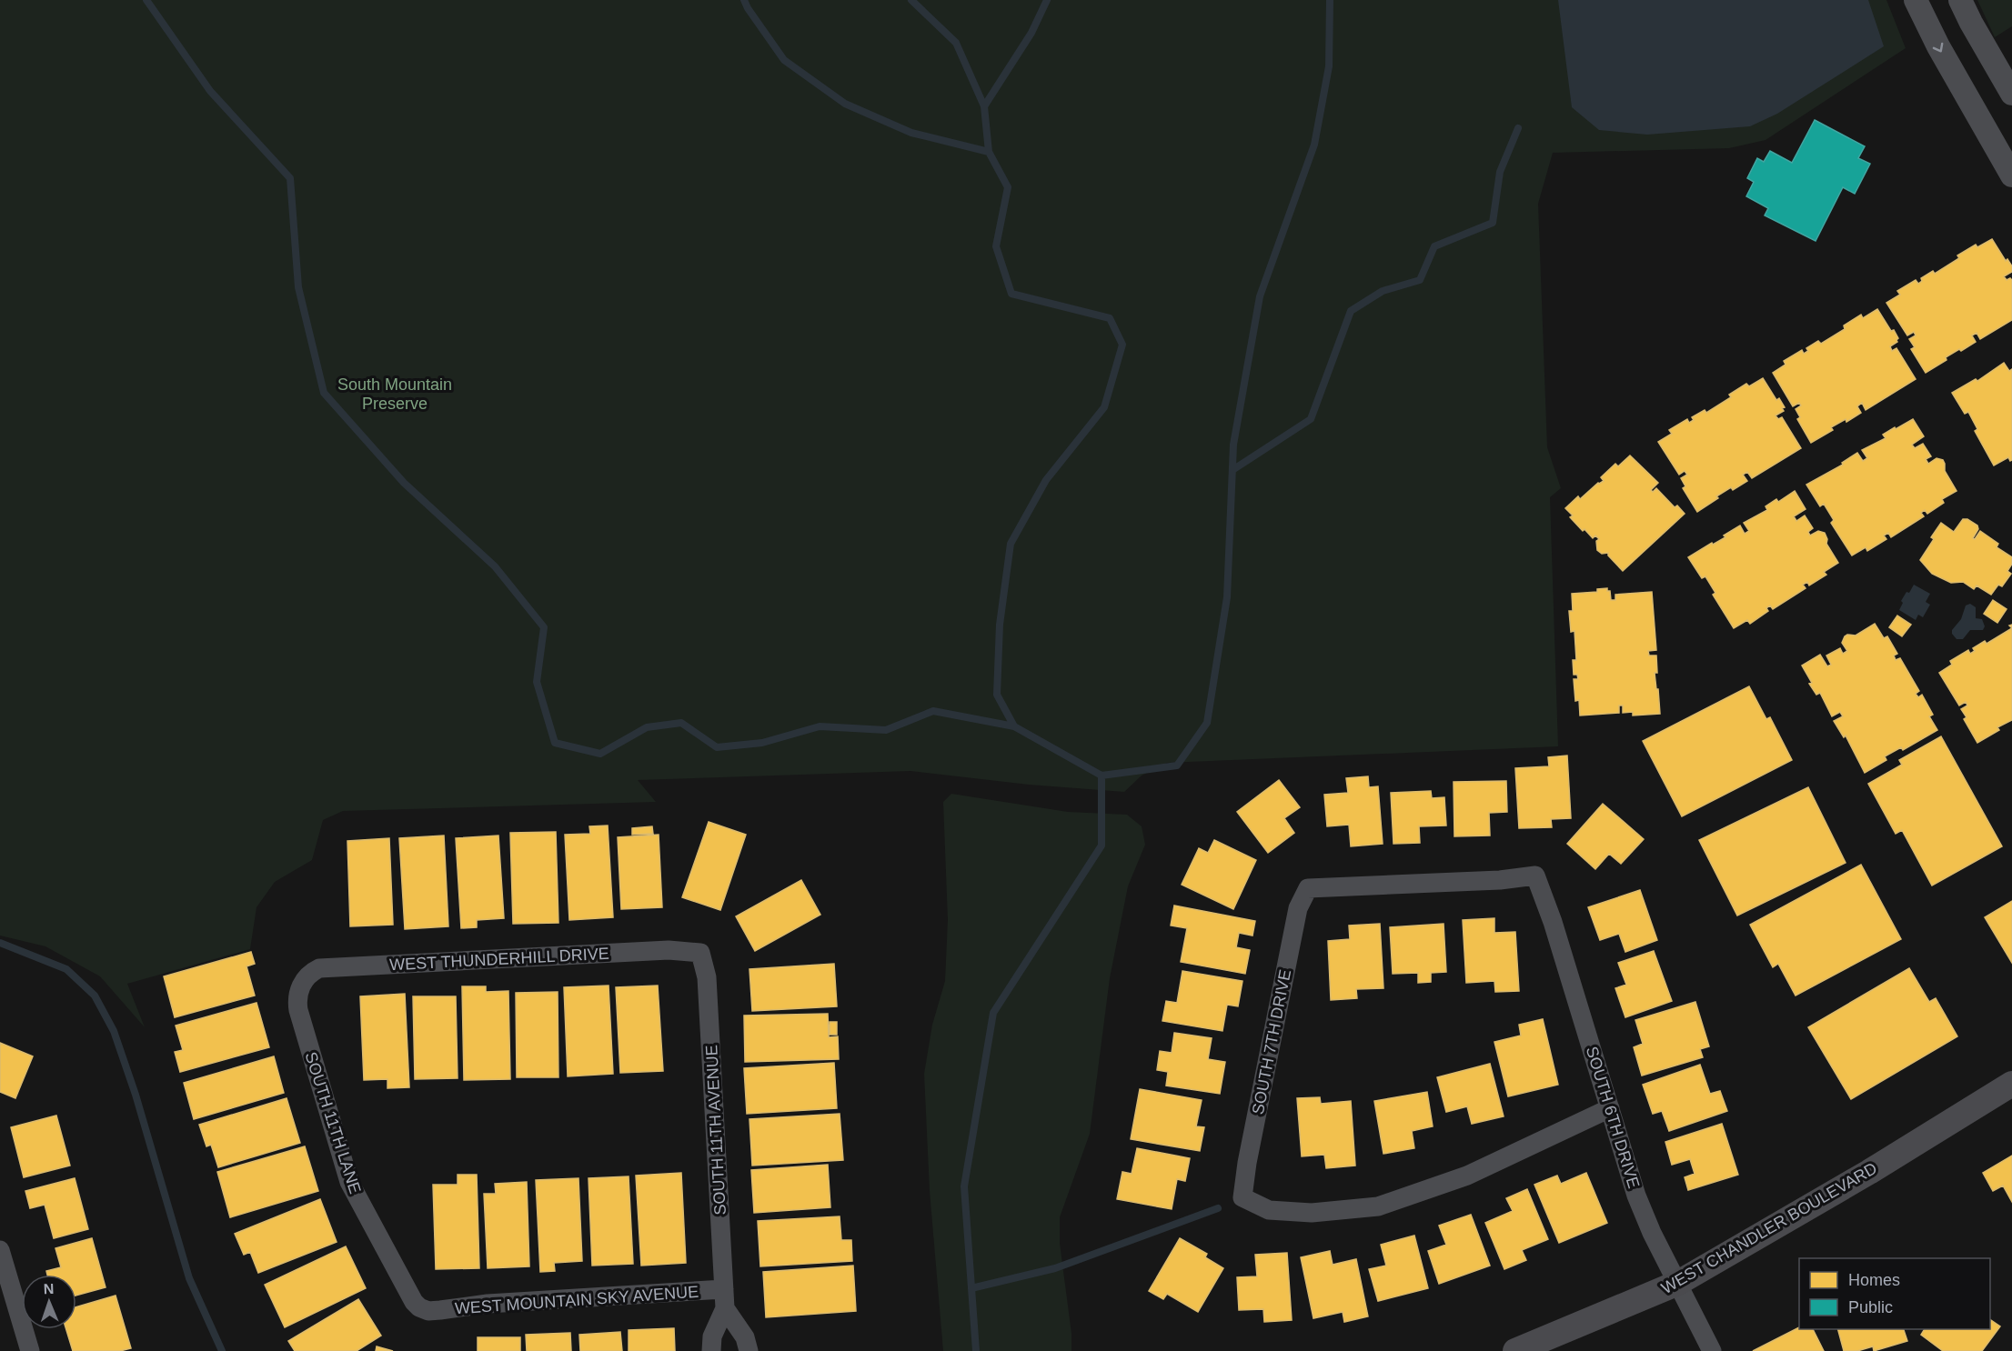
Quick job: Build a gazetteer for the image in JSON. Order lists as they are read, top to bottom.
{
  "streets": {
    "main road": ["WEST CHANDLER BOULEVARD"],
    "street": [
      "WEST THUNDERHILL DRIVE",
      "SOUTH 7TH DRIVE",
      "SOUTH 6TH DRIVE",
      "SOUTH 11TH LANE",
      "SOUTH 11TH AVENUE",
      "WEST MOUNTAIN SKY AVENUE"
    ]
  },
  "crossings": [
    ["WEST THUNDERHILL DRIVE", "SOUTH 11TH LANE"],
    ["WEST THUNDERHILL DRIVE", "SOUTH 11TH AVENUE"],
    ["SOUTH 7TH DRIVE", "SOUTH 6TH DRIVE"],
    ["SOUTH 6TH DRIVE", "WEST CHANDLER BOULEVARD"],
    ["SOUTH 11TH LANE", "WEST MOUNTAIN SKY AVENUE"],
    ["SOUTH 11TH AVENUE", "WEST MOUNTAIN SKY AVENUE"]
  ],
  "parks": ["South Mountain Preserve"],
  "legend": ["Homes", "Public"],
  "north": "top"
}
